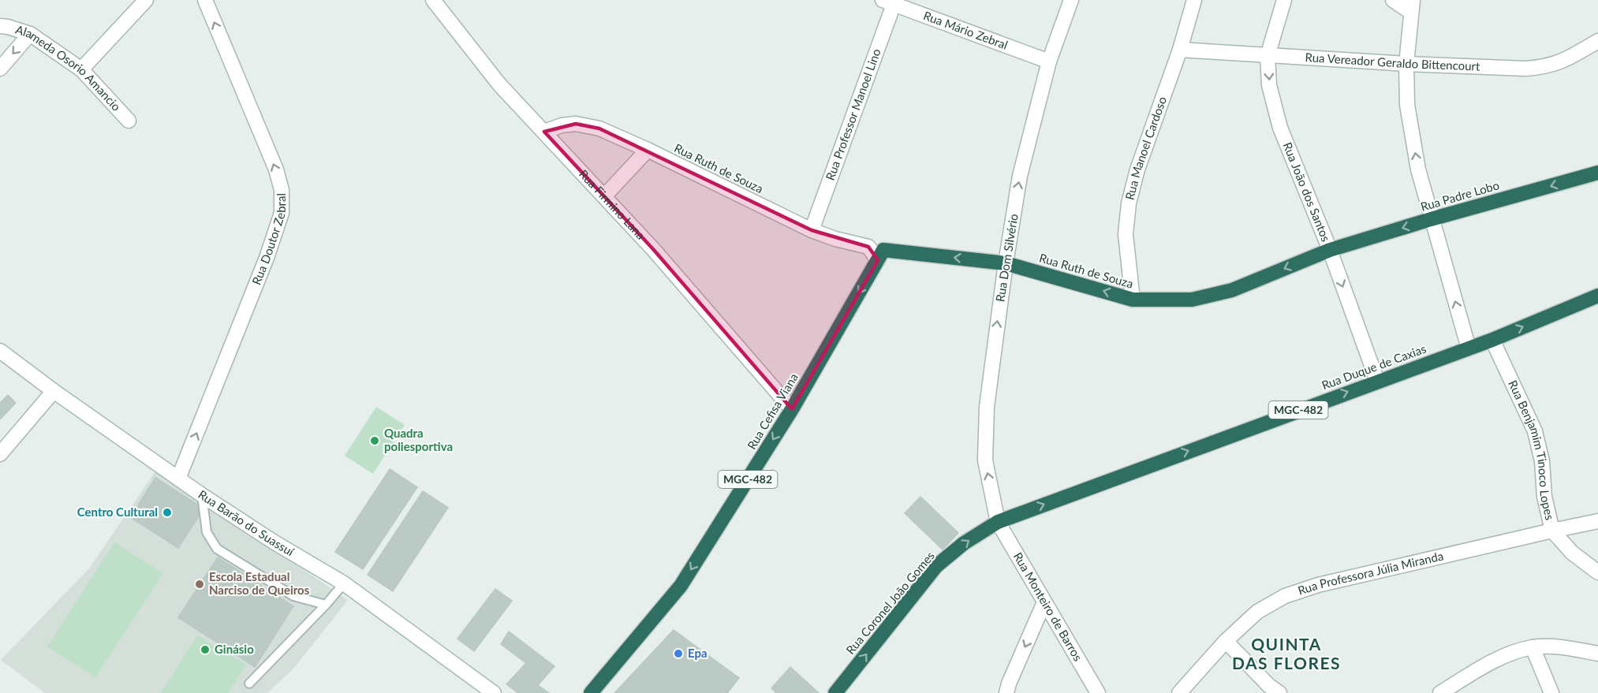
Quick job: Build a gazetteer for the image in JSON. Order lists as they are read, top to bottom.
{
  "streets": {
    "highway": [
      "Rua Ruth de Souza",
      "Rua Padre Lobo",
      "Rua Duque de Caxias",
      "MGC-482",
      "Rua Cefisa Viana",
      "Rua Coronel João Gomes"
    ],
    "street": [
      "Rua Mário Zebral",
      "Rua Vereador Geraldo Bittencourt",
      "Alameda Osorio Amancio",
      "Rua Professor Manoel Lino",
      "Rua Manoel Cardoso",
      "Rua João dos Santos",
      "Rua Firmino Lana",
      "Rua Doutor Zebral",
      "Rua Dom Silvério",
      "Rua Benjamim Tinoco Lopes",
      "Rua Barão do Suassuí",
      "Rua Professora Júlia Miranda",
      "Rua Monteiro de Barros"
    ]
  },
  "crossings": [
    ["Rua Mário Zebral", "Rua Professor Manoel Lino"],
    ["Rua Mário Zebral", "Rua Dom Silvério"],
    ["Rua Vereador Geraldo Bittencourt", "Rua Manoel Cardoso"],
    ["Rua Vereador Geraldo Bittencourt", "Rua João dos Santos"],
    ["Rua Professor Manoel Lino", "Rua Ruth de Souza"],
    ["Rua Manoel Cardoso", "Rua Ruth de Souza"],
    ["Rua Ruth de Souza", "Rua João dos Santos"],
    ["Rua Ruth de Souza", "Rua Padre Lobo"],
    ["Rua Ruth de Souza", "Rua Firmino Lana"],
    ["Rua Ruth de Souza", "Rua Dom Silvério"],
    ["Rua Ruth de Souza", "Rua Cefisa Viana"],
    ["Rua João dos Santos", "Rua Padre Lobo"],
    ["Rua João dos Santos", "Rua Duque de Caxias"],
    ["Rua Firmino Lana", "Rua Cefisa Viana"],
    ["Rua Doutor Zebral", "Rua Barão do Suassuí"],
    ["Rua Dom Silvério", "Rua Duque de Caxias"],
    ["Rua Dom Silvério", "Rua Coronel João Gomes"],
    ["Rua Dom Silvério", "Rua Monteiro de Barros"],
    ["Rua Duque de Caxias", "Rua Benjamim Tinoco Lopes"],
    ["Rua Duque de Caxias", "Rua Coronel João Gomes"],
    ["Rua Duque de Caxias", "Rua Monteiro de Barros"],
    ["Rua Benjamim Tinoco Lopes", "Rua Professora Júlia Miranda"],
    ["Rua Coronel João Gomes", "Rua Monteiro de Barros"]
  ],
  "one_way": [
    "Rua Ruth de Souza",
    "Rua Padre Lobo",
    "Rua Doutor Zebral",
    "Rua Dom Silvério",
    "Rua Duque de Caxias",
    "Rua Cefisa Viana",
    "Rua Coronel João Gomes"
  ],
  "districts": ["QUINTA DAS FLORES"],
  "places": [
    "Quadra poliesportiva",
    "Centro Cultural",
    "Escola Estadual Narciso de Queiros",
    "Ginásio",
    "Epa"
  ]
}
